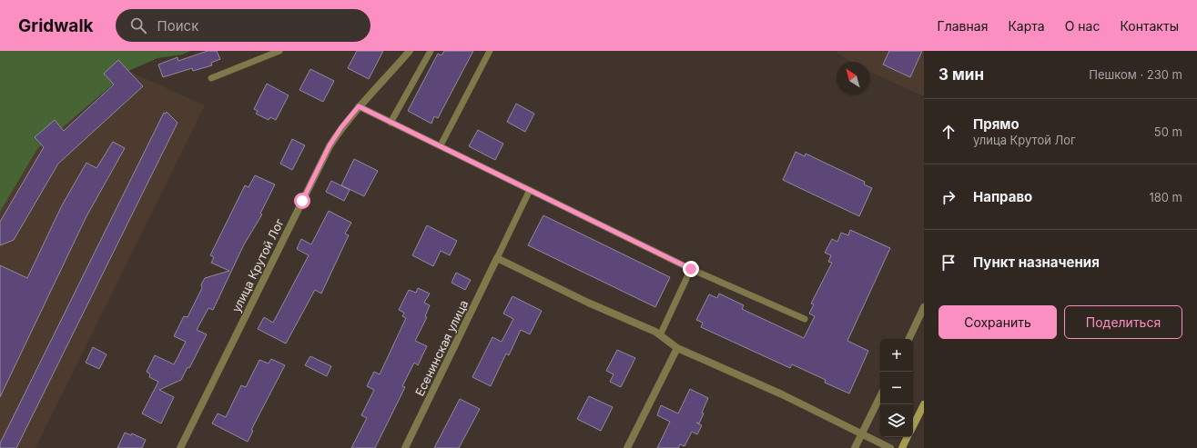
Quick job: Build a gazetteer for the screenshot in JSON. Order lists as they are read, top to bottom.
{
  "streets": {
    "street": ["улица Крутой Лог", "Есенинская улица"]
  },
  "north": "top left",
  "page": {
    "header": "Gridwalk",
    "search": "Поиск",
    "nav": [
      "Главная",
      "Карта",
      "О нас",
      "Контакты"
    ],
    "heading": ["3 мин", "Пешком · 230 m"],
    "list": [
      ["Прямо", "улица Крутой Лог", "50 m"],
      ["Направо", "180 m"],
      "Пункт назначения"
    ],
    "buttons": ["Сохранить", "Поделиться"],
    "map_buttons": ["+", "−"]
  }
}
